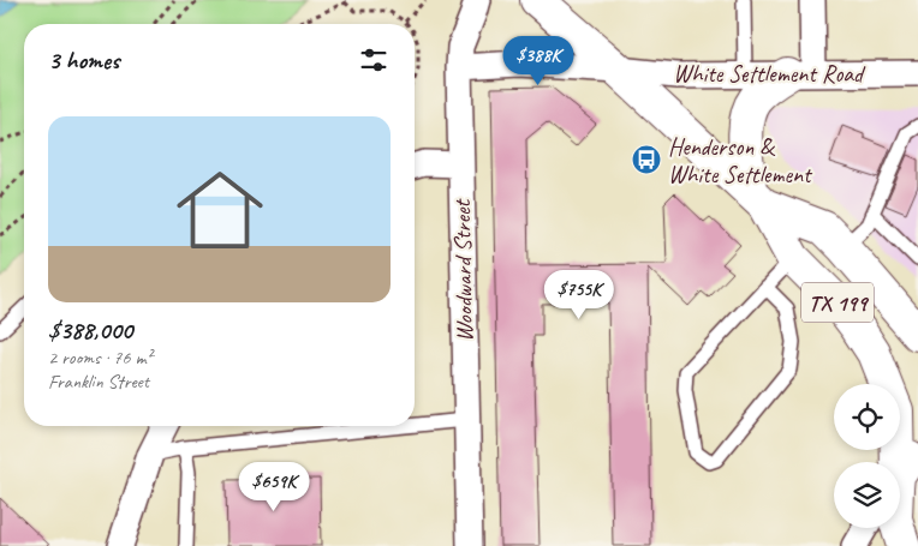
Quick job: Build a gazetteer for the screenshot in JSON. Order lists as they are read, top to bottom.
{
  "streets": {
    "main road": ["TX 199"],
    "street": ["White Settlement Road", "Woodward Street"]
  },
  "crossings": [
    ["White Settlement Road", "Woodward Street"],
    ["White Settlement Road", "TX 199"]
  ],
  "places": {
    "bus stop": ["Henderson & White Settlement"]
  },
  "page": {
    "heading": "3 homes",
    "price": ["$388K", "$755K", "$659K"],
    "list": [
      {
        "name": "$388,000",
        "note": "2 rooms · 76 m² · Franklin Street"
      }
    ]
  }
}
